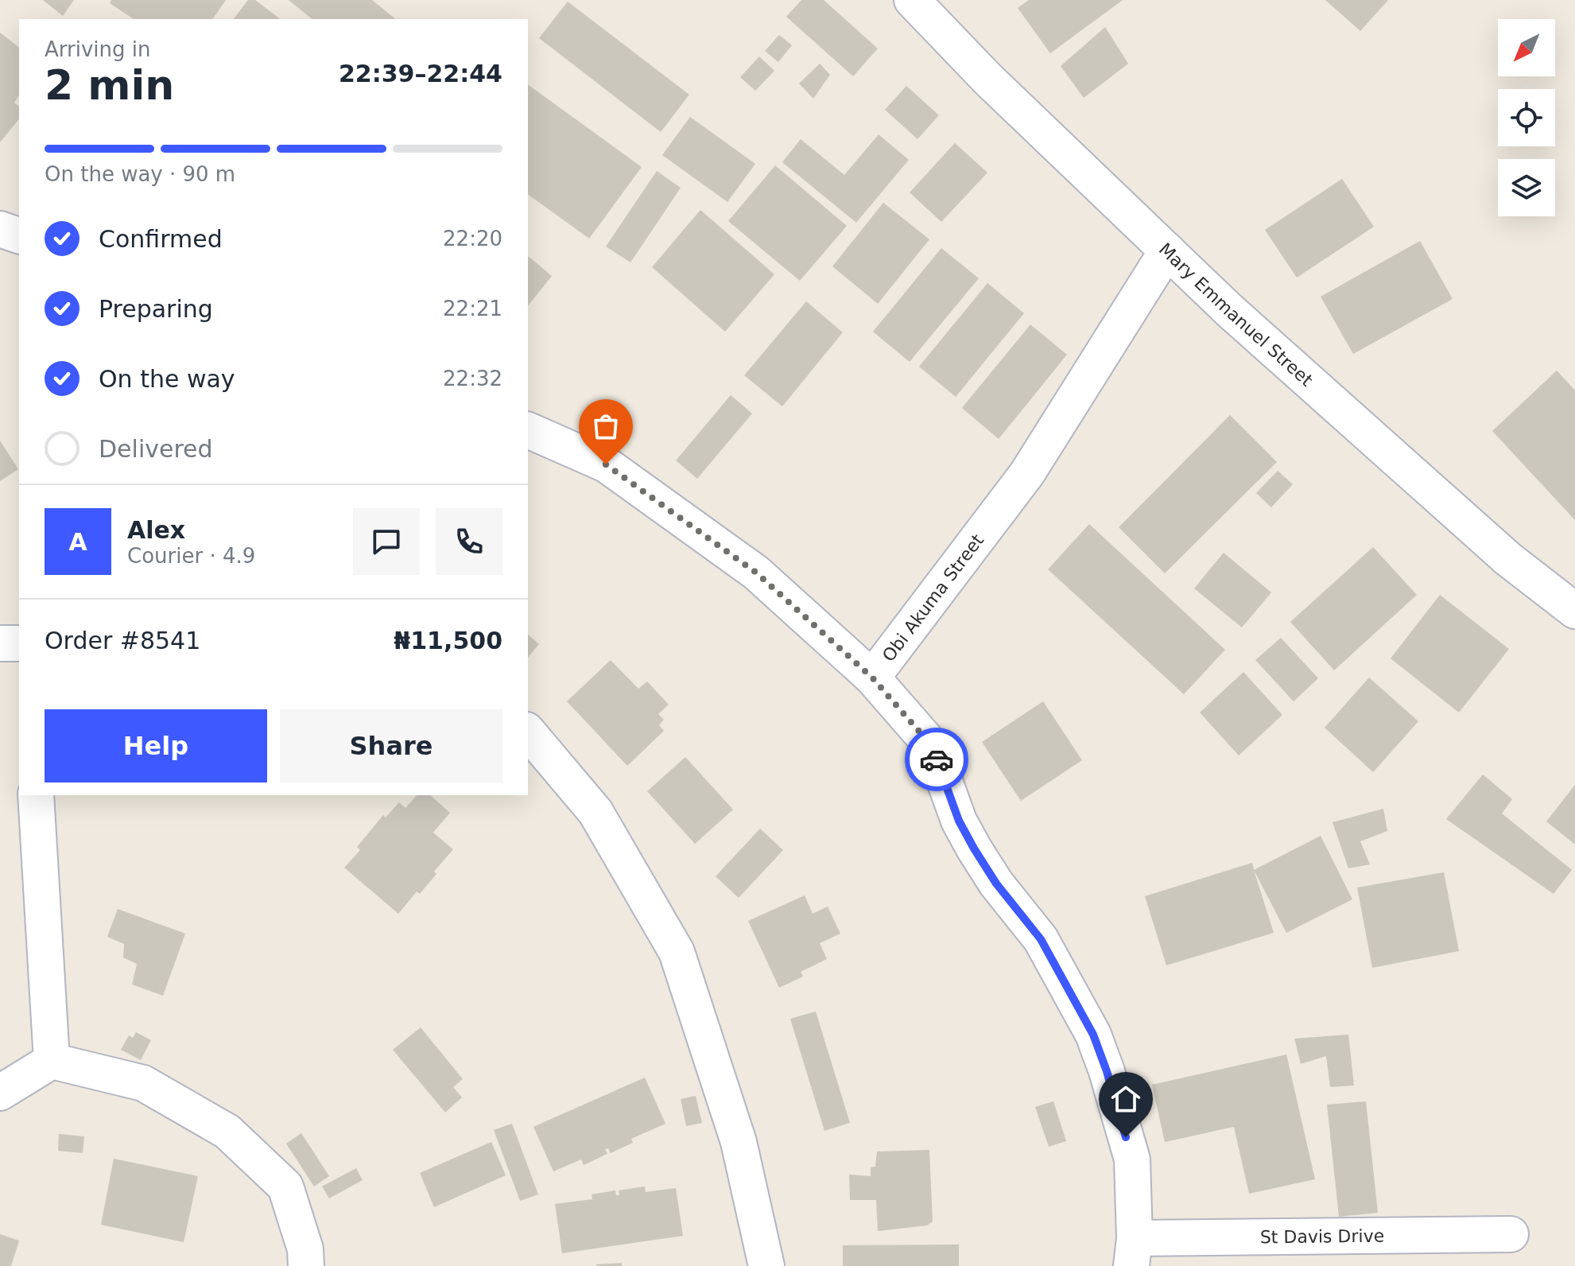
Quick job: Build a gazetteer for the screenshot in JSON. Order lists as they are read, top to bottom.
{
  "streets": {
    "street": ["Mary Emmanuel Street", "Obi Akuma Street", "St Davis Drive"]
  },
  "crossings": [
    ["Mary Emmanuel Street", "Obi Akuma Street"],
    ["Obi Akuma Street", "St Davis Drive"]
  ],
  "north": "bottom left",
  "page": {
    "heading": ["2 min", "Arriving in", "22:39–22:44"],
    "panel": [
      "Alex",
      "Courier · 4.9",
      "Order #8541",
      "₦11,500"
    ],
    "bar": "On the way · 90 m",
    "list": [
      ["Confirmed", "22:20"],
      ["Preparing", "22:21"],
      ["On the way", "22:32"],
      "Delivered"
    ],
    "round": "A",
    "buttons": ["Help", "Share"]
  }
}
